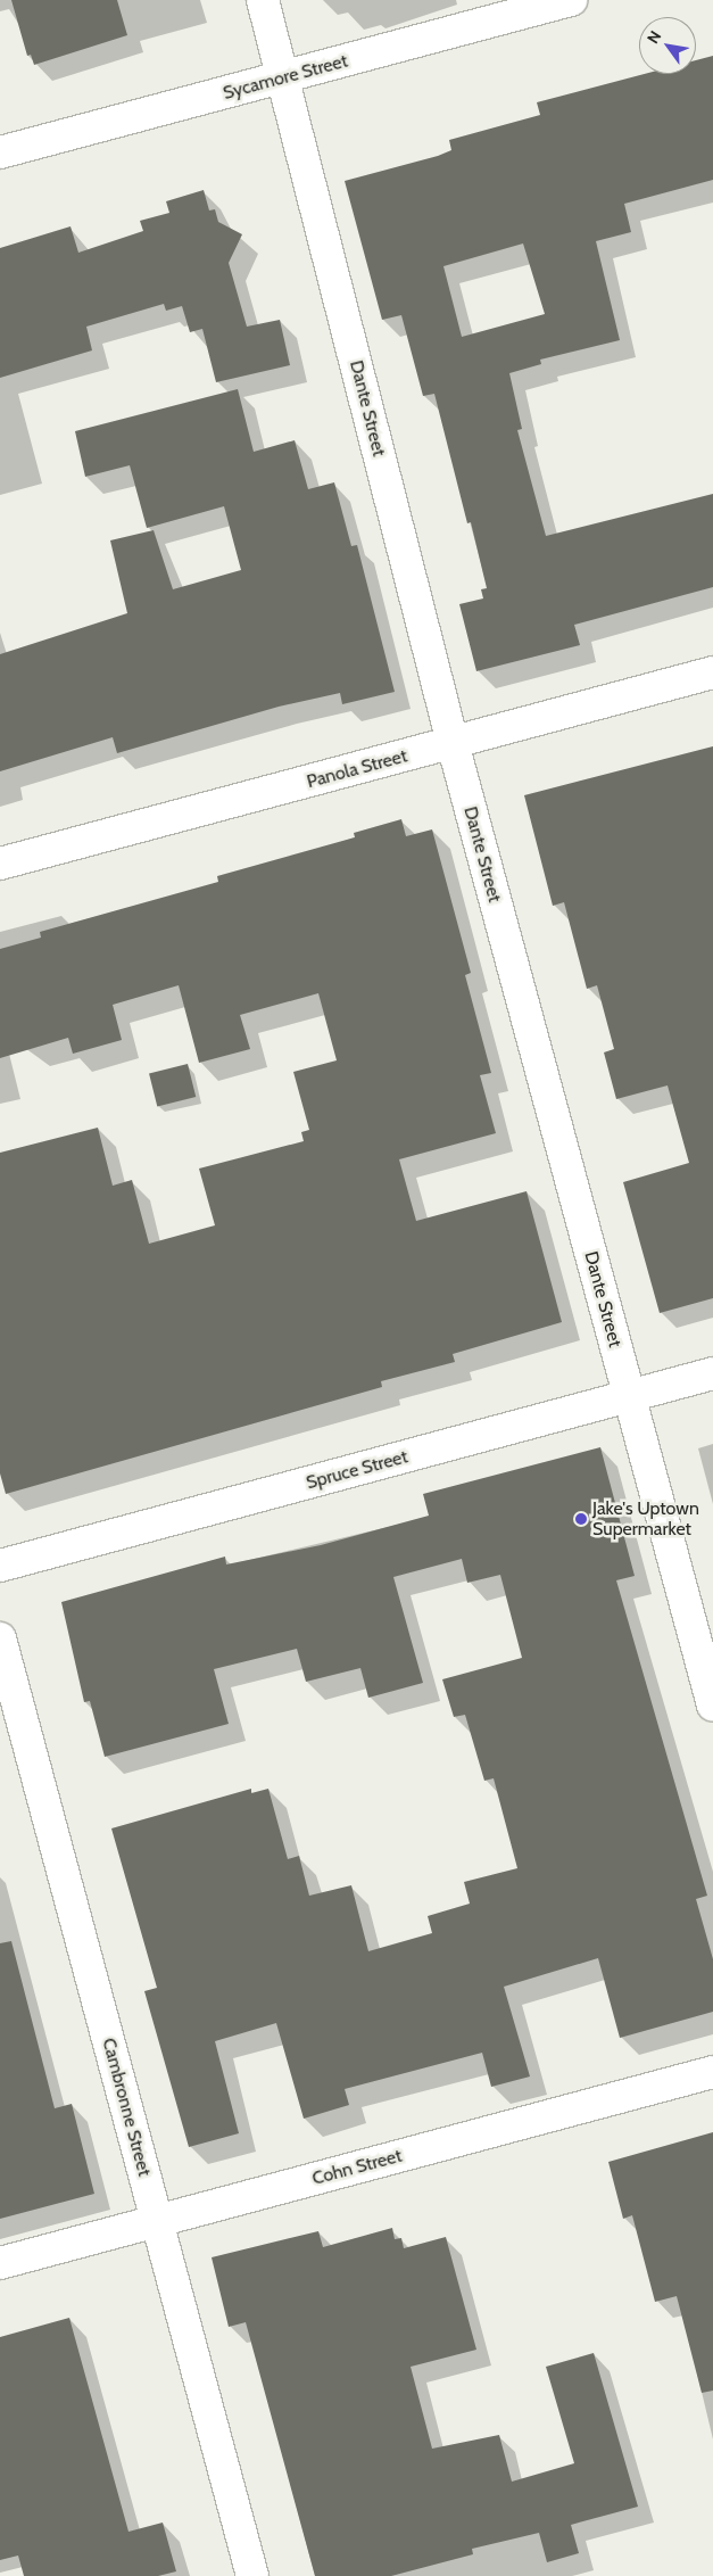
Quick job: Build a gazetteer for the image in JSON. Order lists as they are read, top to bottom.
{
  "streets": {
    "street": [
      "Sycamore Street",
      "Dante Street",
      "Panola Street",
      "Spruce Street",
      "Cambronne Street",
      "Cohn Street"
    ]
  },
  "crossings": [
    ["Sycamore Street", "Dante Street"],
    ["Dante Street", "Panola Street"],
    ["Dante Street", "Spruce Street"],
    ["Cambronne Street", "Cohn Street"]
  ],
  "places": ["Jake's Uptown Supermarket"],
  "north": "top left"
}
